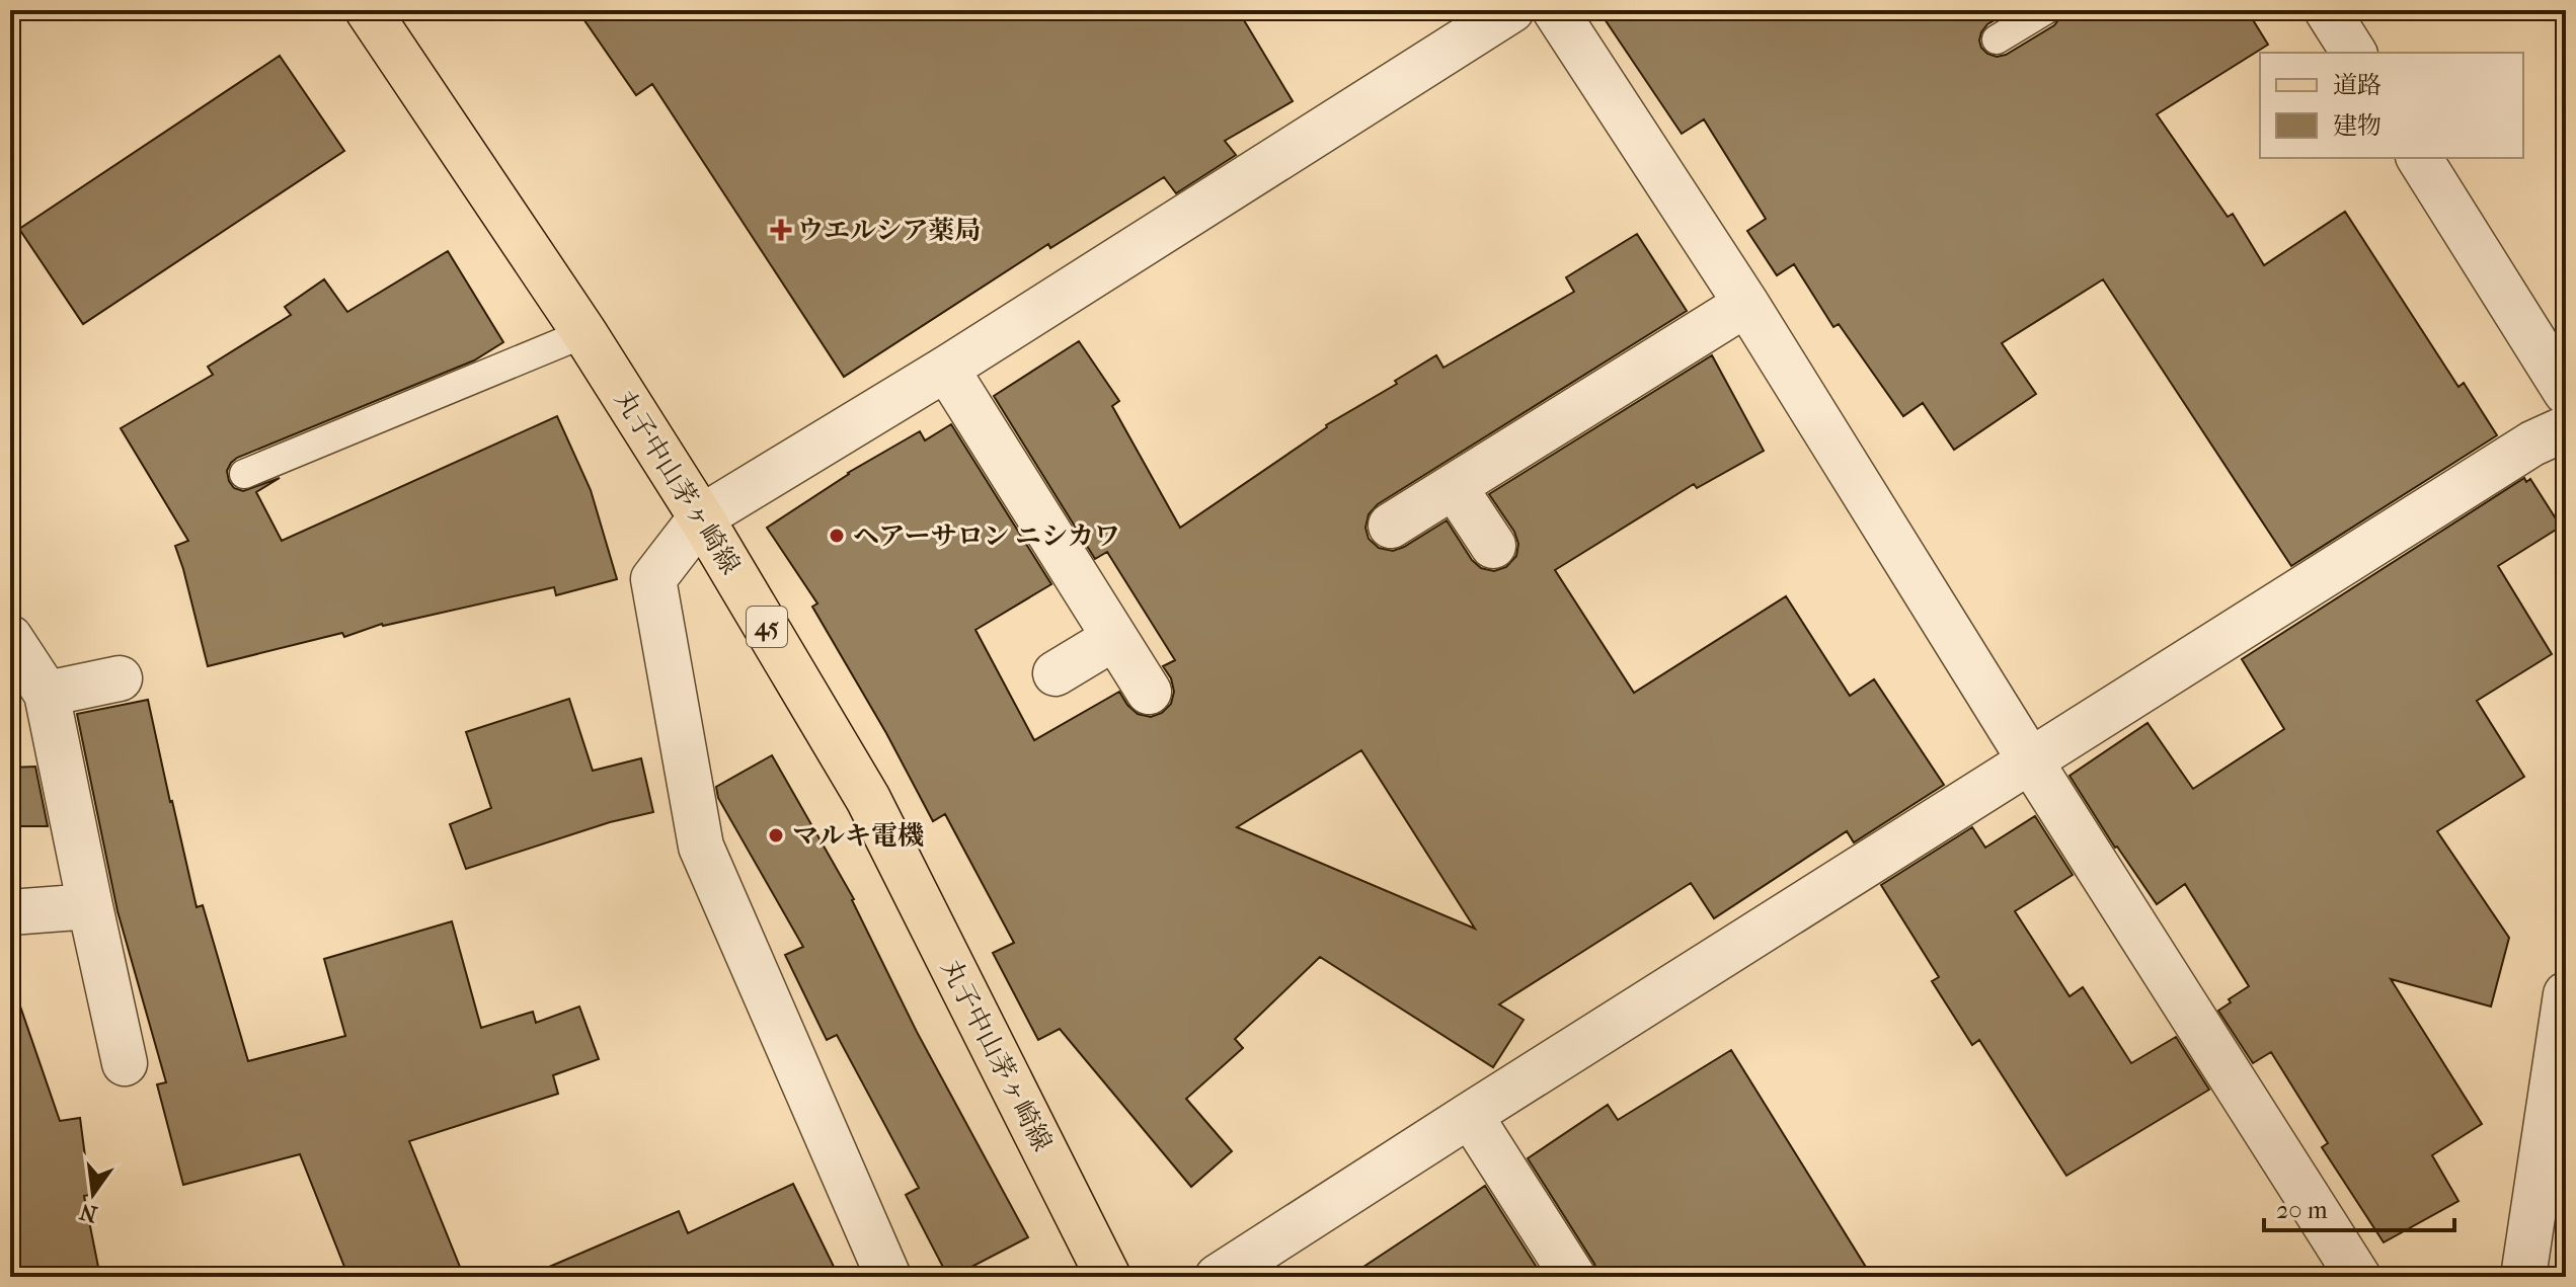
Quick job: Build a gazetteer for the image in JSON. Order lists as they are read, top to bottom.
{
  "streets": {
    "main road": ["丸子中山茅ヶ崎線", "45"]
  },
  "places": {
    "health": ["ウエルシア薬局"],
    "other": ["ヘアーサロン ニシカワ", "マルキ電機"]
  },
  "legend": ["道路", "建物"],
  "scale_bar": "20 m",
  "north": "bottom"
}
